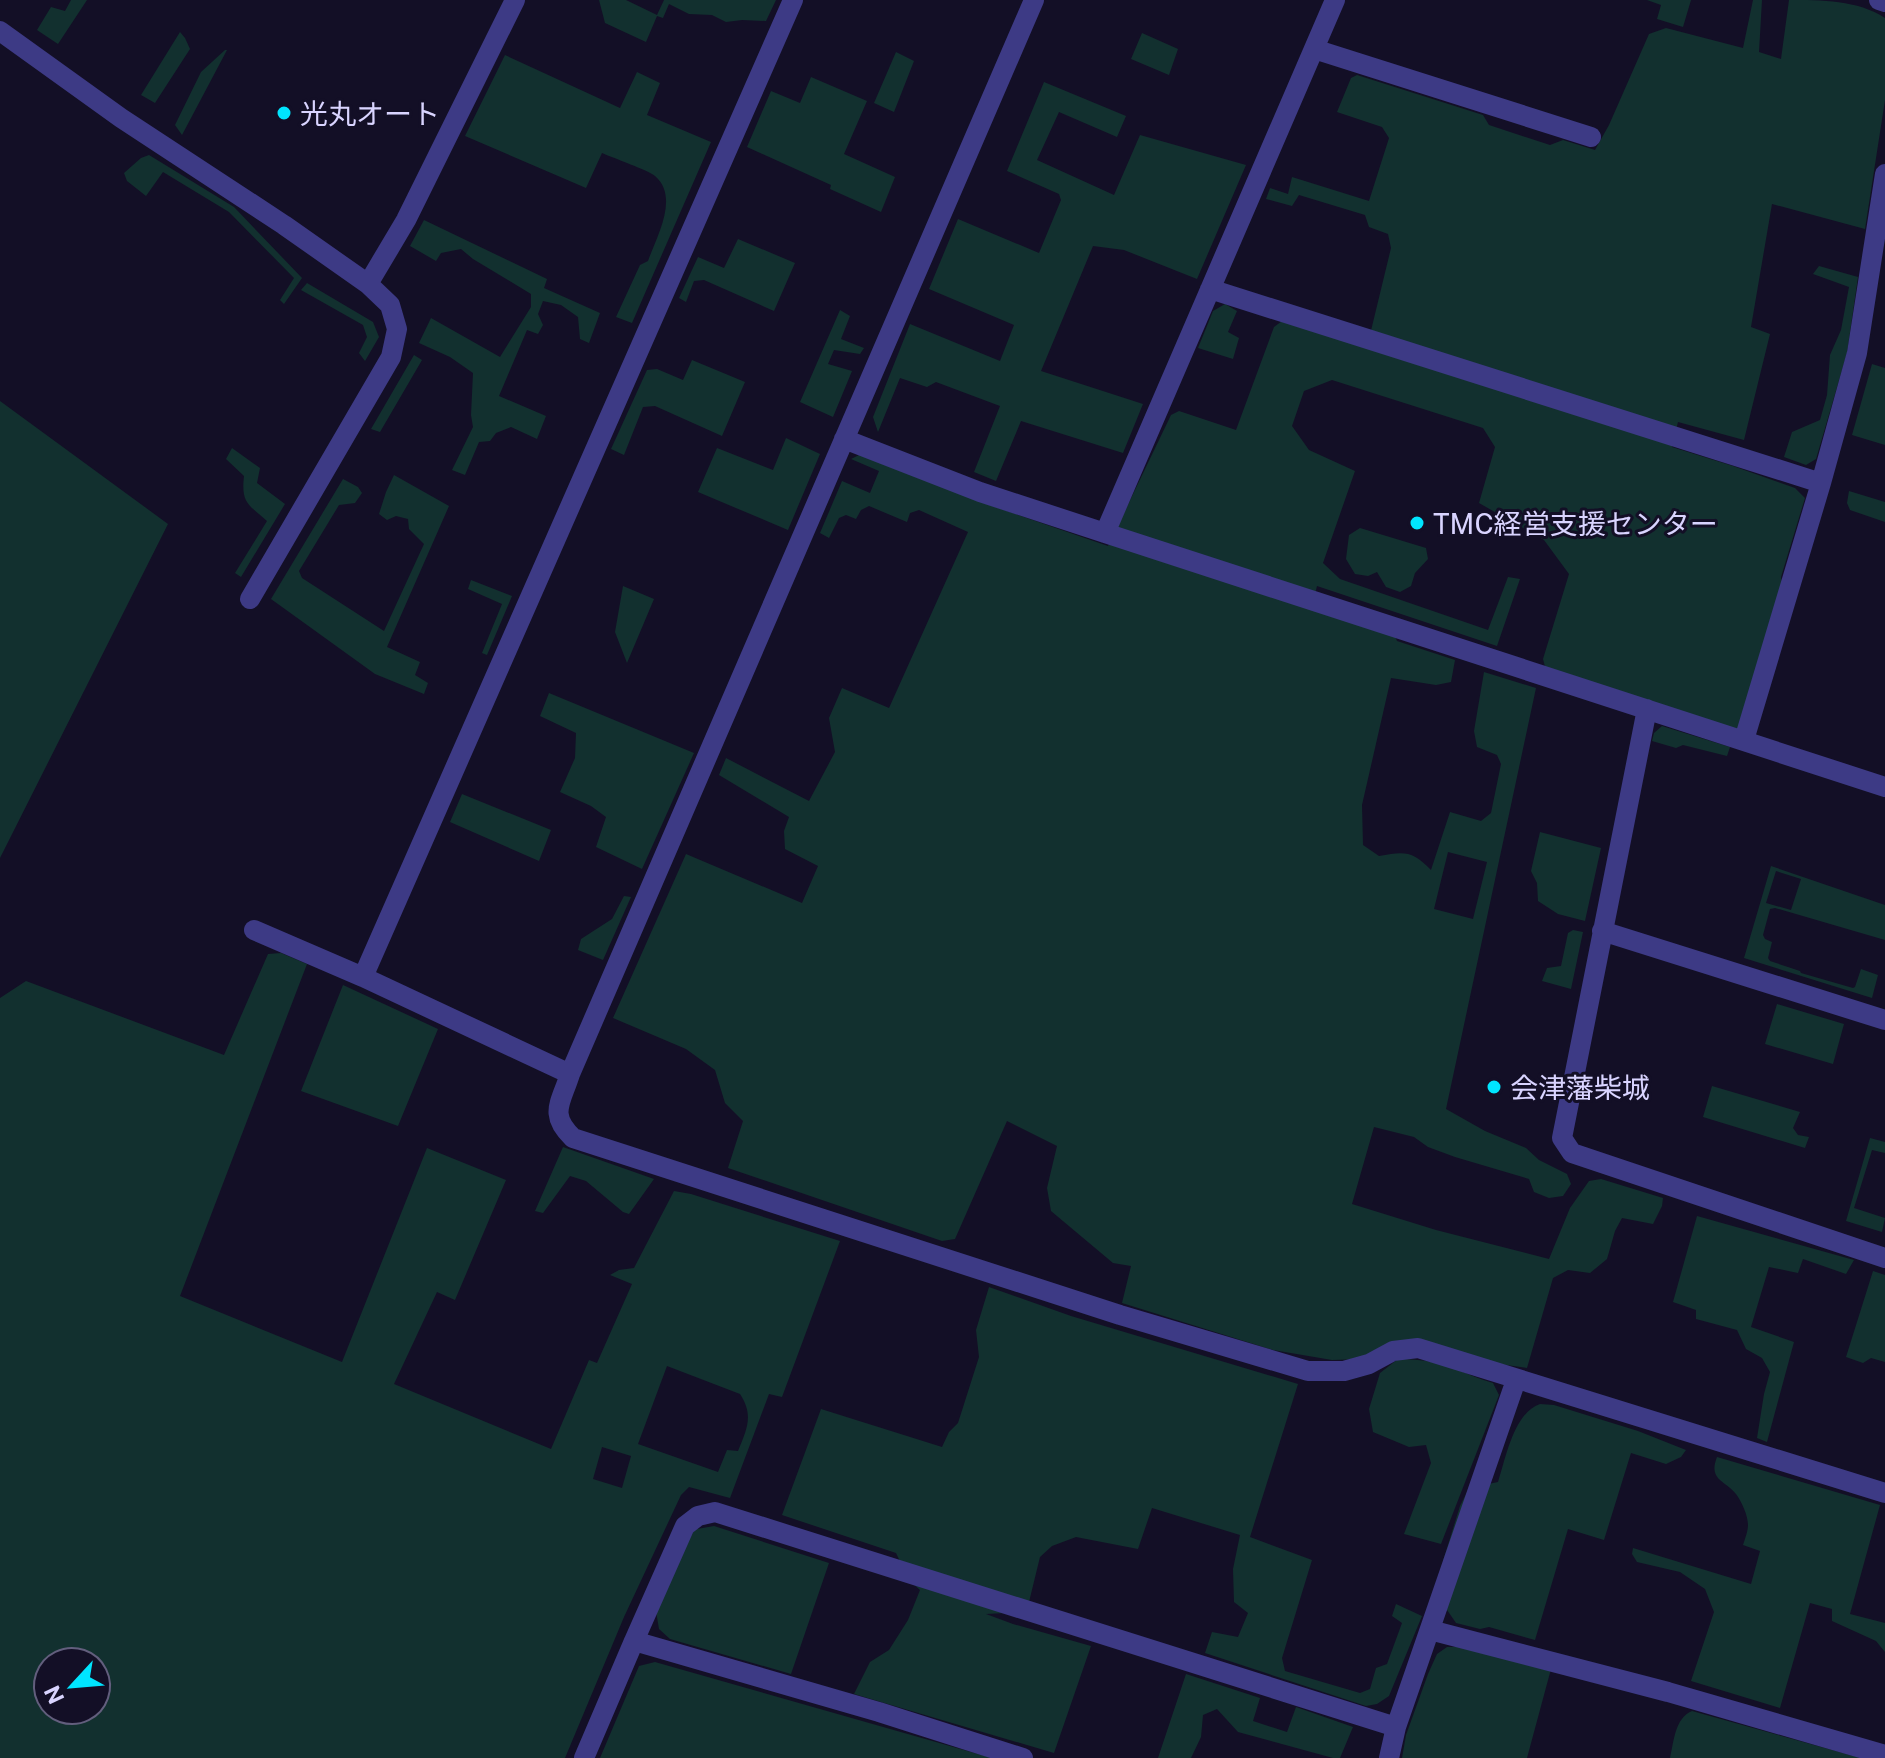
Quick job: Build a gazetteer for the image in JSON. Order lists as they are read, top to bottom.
{
  "places": ["光丸オート", "TMC経営支援センター", "会津藩柴城"],
  "north": "bottom left"
}
